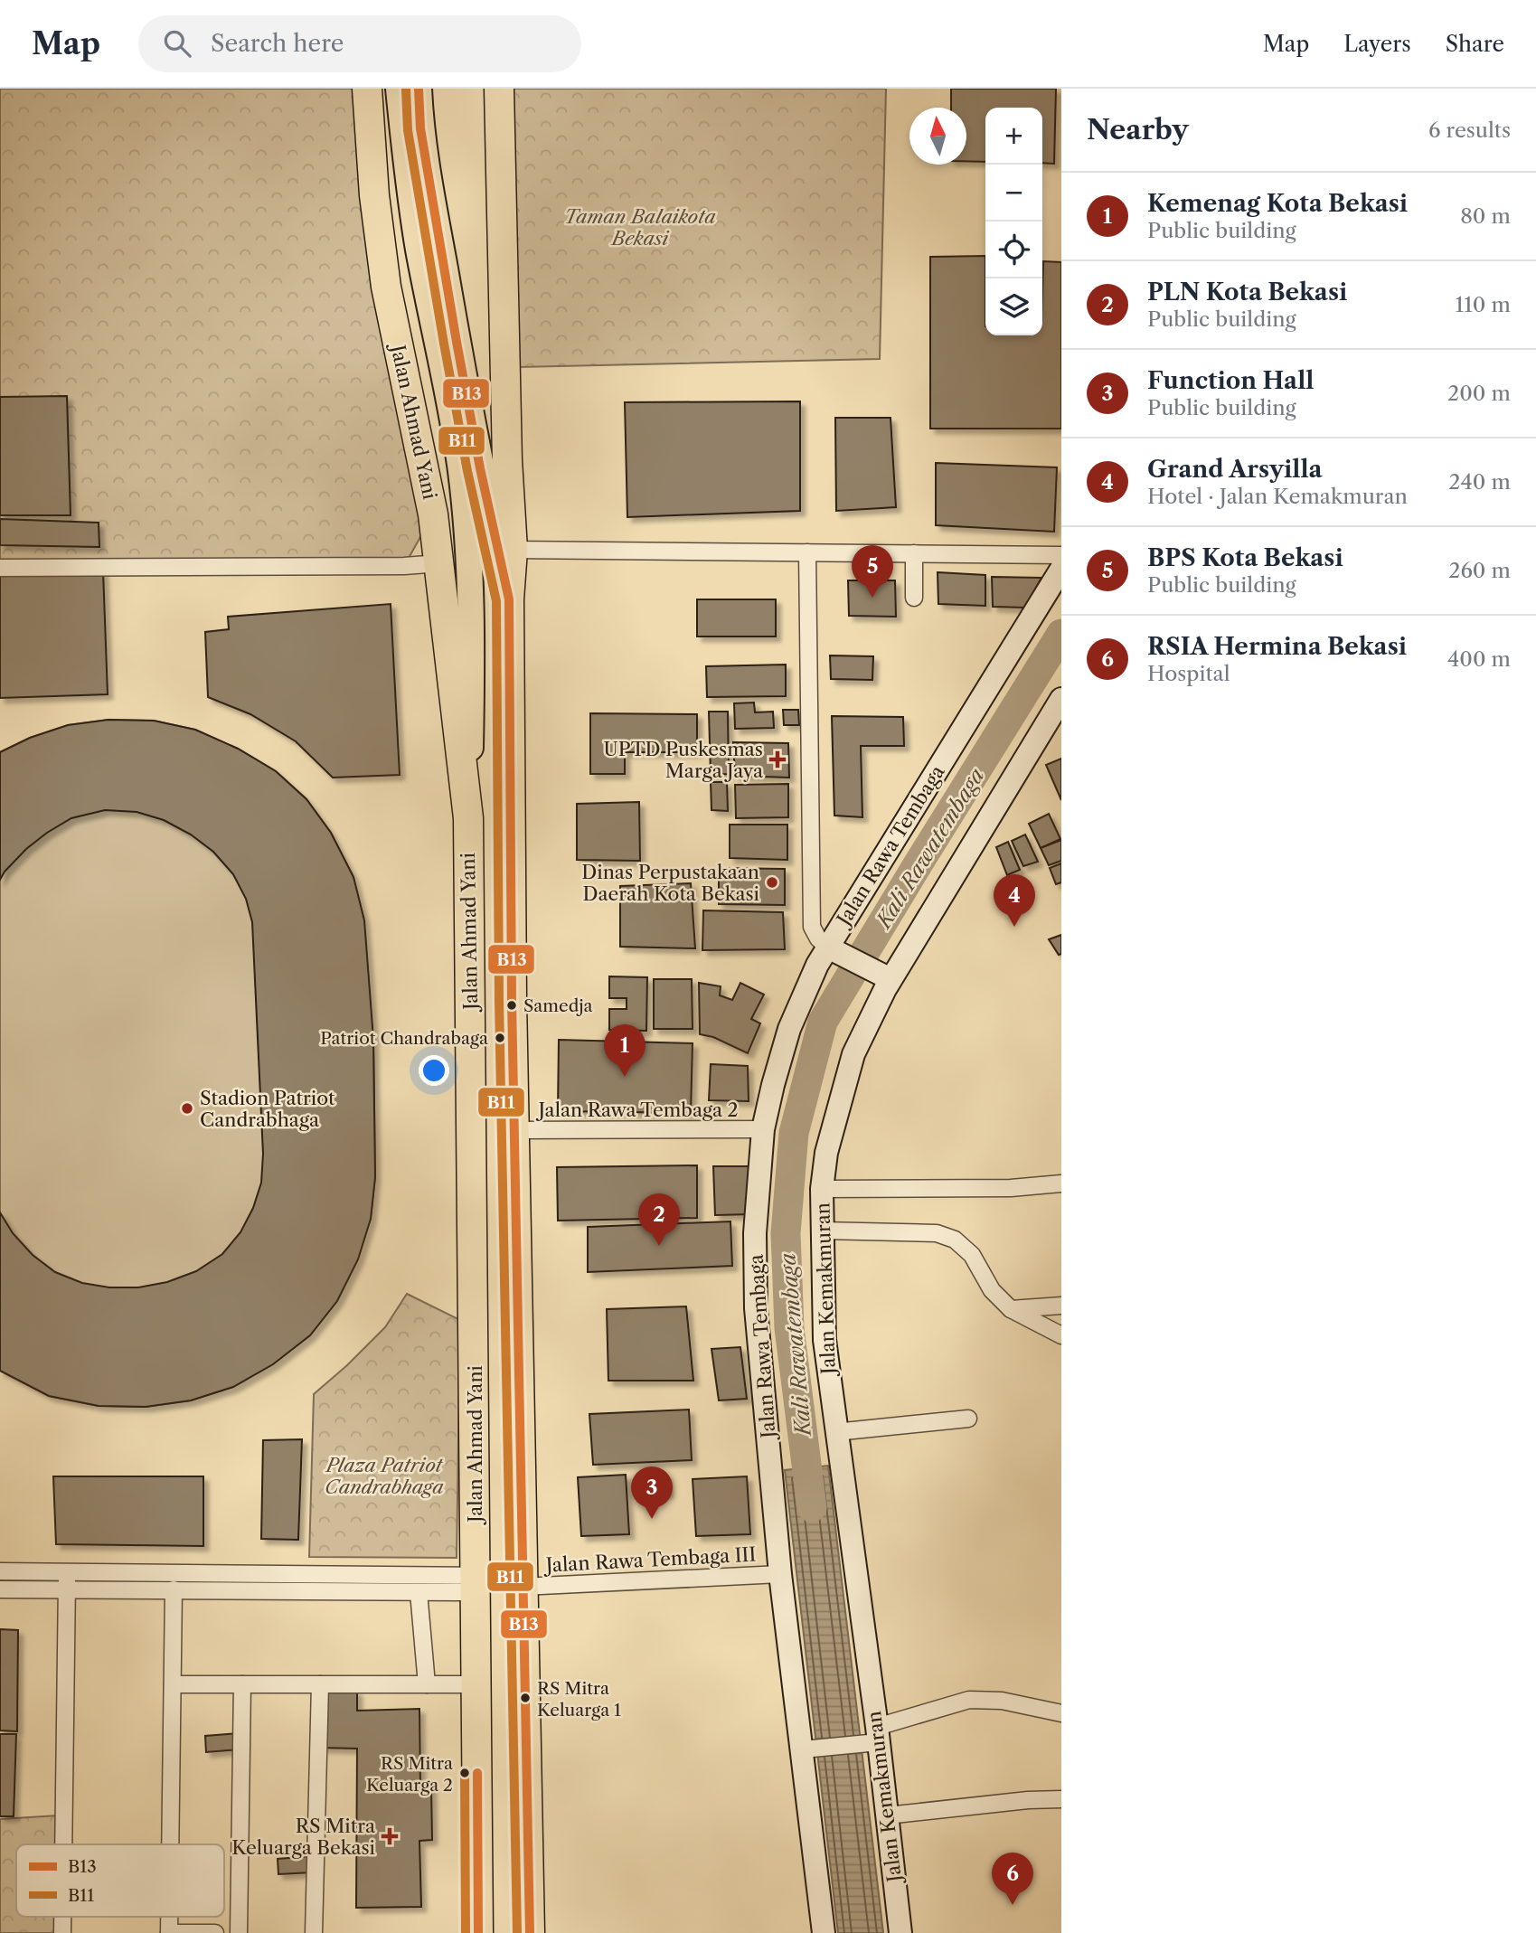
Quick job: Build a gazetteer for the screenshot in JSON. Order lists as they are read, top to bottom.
{
  "streets": {
    "highway": ["Jalan Ahmad Yani"],
    "street": [
      "Jalan Rawa Tembaga",
      "Jalan Rawa Tembaga 2",
      "Jalan Kemakmuran",
      "Jalan Rawa Tembaga III"
    ]
  },
  "crossings": [
    ["Jalan Rawa Tembaga", "Jalan Rawa Tembaga 2"],
    ["Jalan Rawa Tembaga", "Jalan Rawa Tembaga III"]
  ],
  "water": ["Kali Rawatembaga"],
  "parks": ["Taman Balaikota Bekasi", "Plaza Patriot Candrabhaga"],
  "places": {
    "health": ["UPTD Puskesmas Marga Jaya", "RS Mitra Keluarga Bekasi"],
    "other": [
      "Dinas Perpustakaan Daerah Kota Bekasi",
      "Samedja",
      "Patriot Chandrabaga",
      "Stadion Patriot Candrabhaga",
      "RS Mitra Keluarga 1",
      "RS Mitra Keluarga 2"
    ]
  },
  "lines": ["transit line B13", "transit line B11"],
  "legend": ["B13", "B11"],
  "north": "top",
  "page": {
    "header": "Map",
    "search": "Search here",
    "nav": ["Map", "Layers", "Share"],
    "heading": ["Nearby", "6 results"],
    "map_buttons": ["+", "−"],
    "list": [
      {
        "mark": "1",
        "name": "Kemenag Kota Bekasi",
        "note": "Public building",
        "value": "80 m"
      },
      {
        "mark": "2",
        "name": "PLN Kota Bekasi",
        "note": "Public building",
        "value": "110 m"
      },
      {
        "mark": "3",
        "name": "Function Hall",
        "note": "Public building",
        "value": "200 m"
      },
      {
        "mark": "4",
        "name": "Grand Arsyilla",
        "note": "Hotel · Jalan Kemakmuran",
        "value": "240 m"
      },
      {
        "mark": "5",
        "name": "BPS Kota Bekasi",
        "note": "Public building",
        "value": "260 m"
      },
      {
        "mark": "6",
        "name": "RSIA Hermina Bekasi",
        "note": "Hospital",
        "value": "400 m"
      }
    ],
    "pins": [
      "5",
      "4",
      "1",
      "2",
      "3",
      "6"
    ]
  }
}
